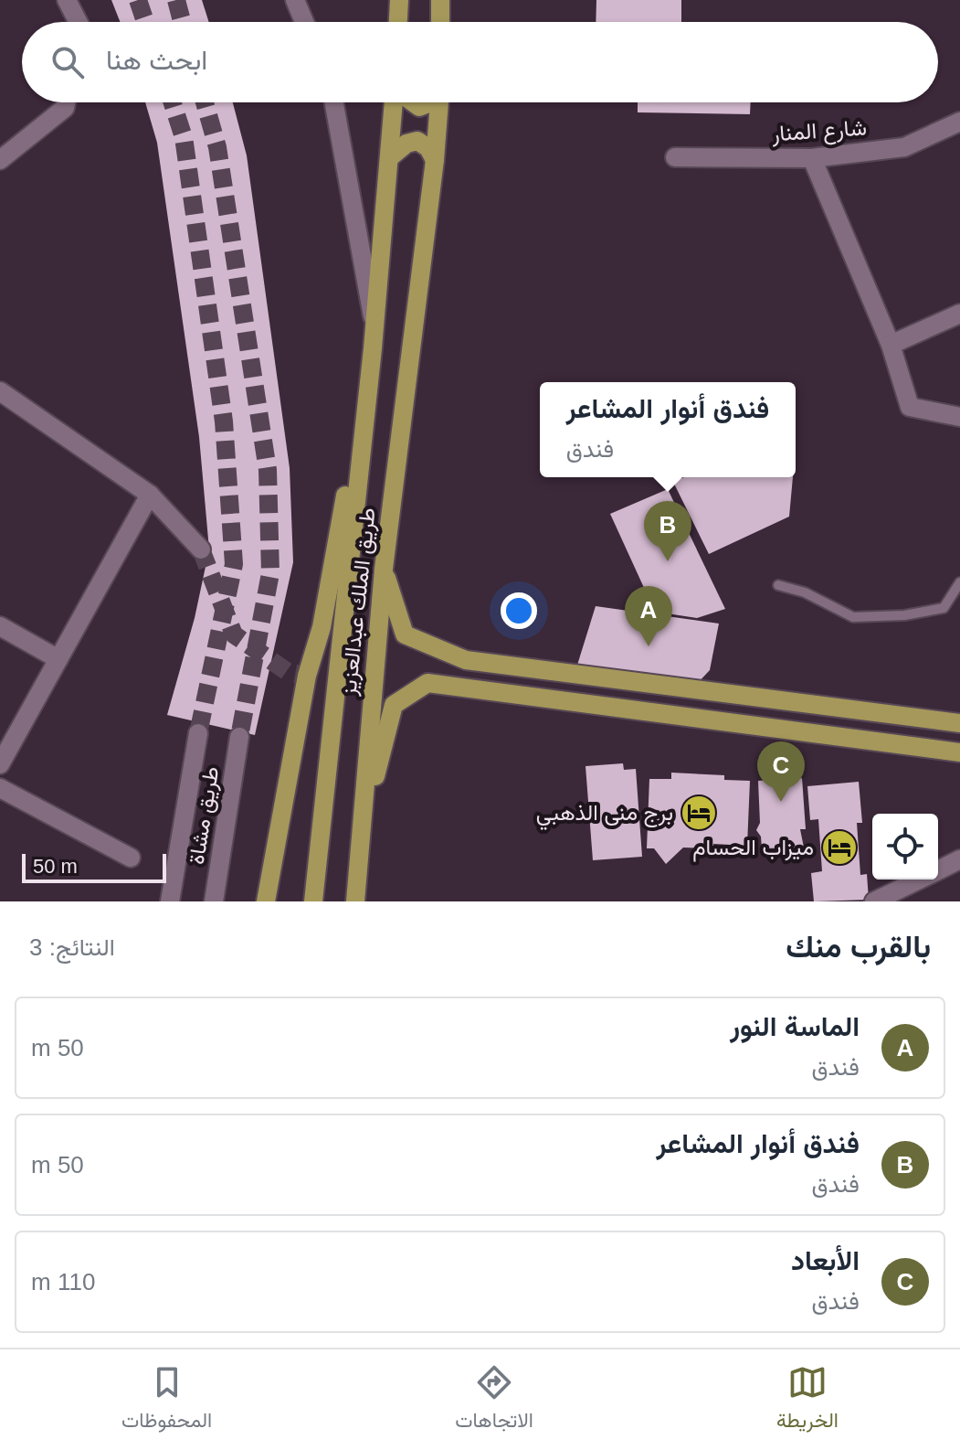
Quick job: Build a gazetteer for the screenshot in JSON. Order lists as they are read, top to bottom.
{
  "streets": {
    "main road": ["طريق الملك عبدالعزيز"],
    "street": ["شارع المنار", "طريق مشاة"]
  },
  "places": {
    "hotel": ["برج منى الذهبي", "ميزاب الحسام"]
  },
  "scale_bar": "50 m",
  "page": {
    "search": "ابحث هنا",
    "popup": ["فندق أنوار المشاعر", "فندق"],
    "pins": ["B", "A", "C"],
    "scale": "50 m",
    "heading": ["بالقرب منك", "النتائج: 3"],
    "list": [
      {
        "mark": "A",
        "name": "الماسة النور",
        "note": "فندق",
        "value": "50 m"
      },
      {
        "mark": "B",
        "name": "فندق أنوار المشاعر",
        "note": "فندق",
        "value": "50 m"
      },
      {
        "mark": "C",
        "name": "الأبعاد",
        "note": "فندق",
        "value": "110 m"
      }
    ],
    "nav": ["الخريطة", "الاتجاهات", "المحفوظات"]
  }
}
